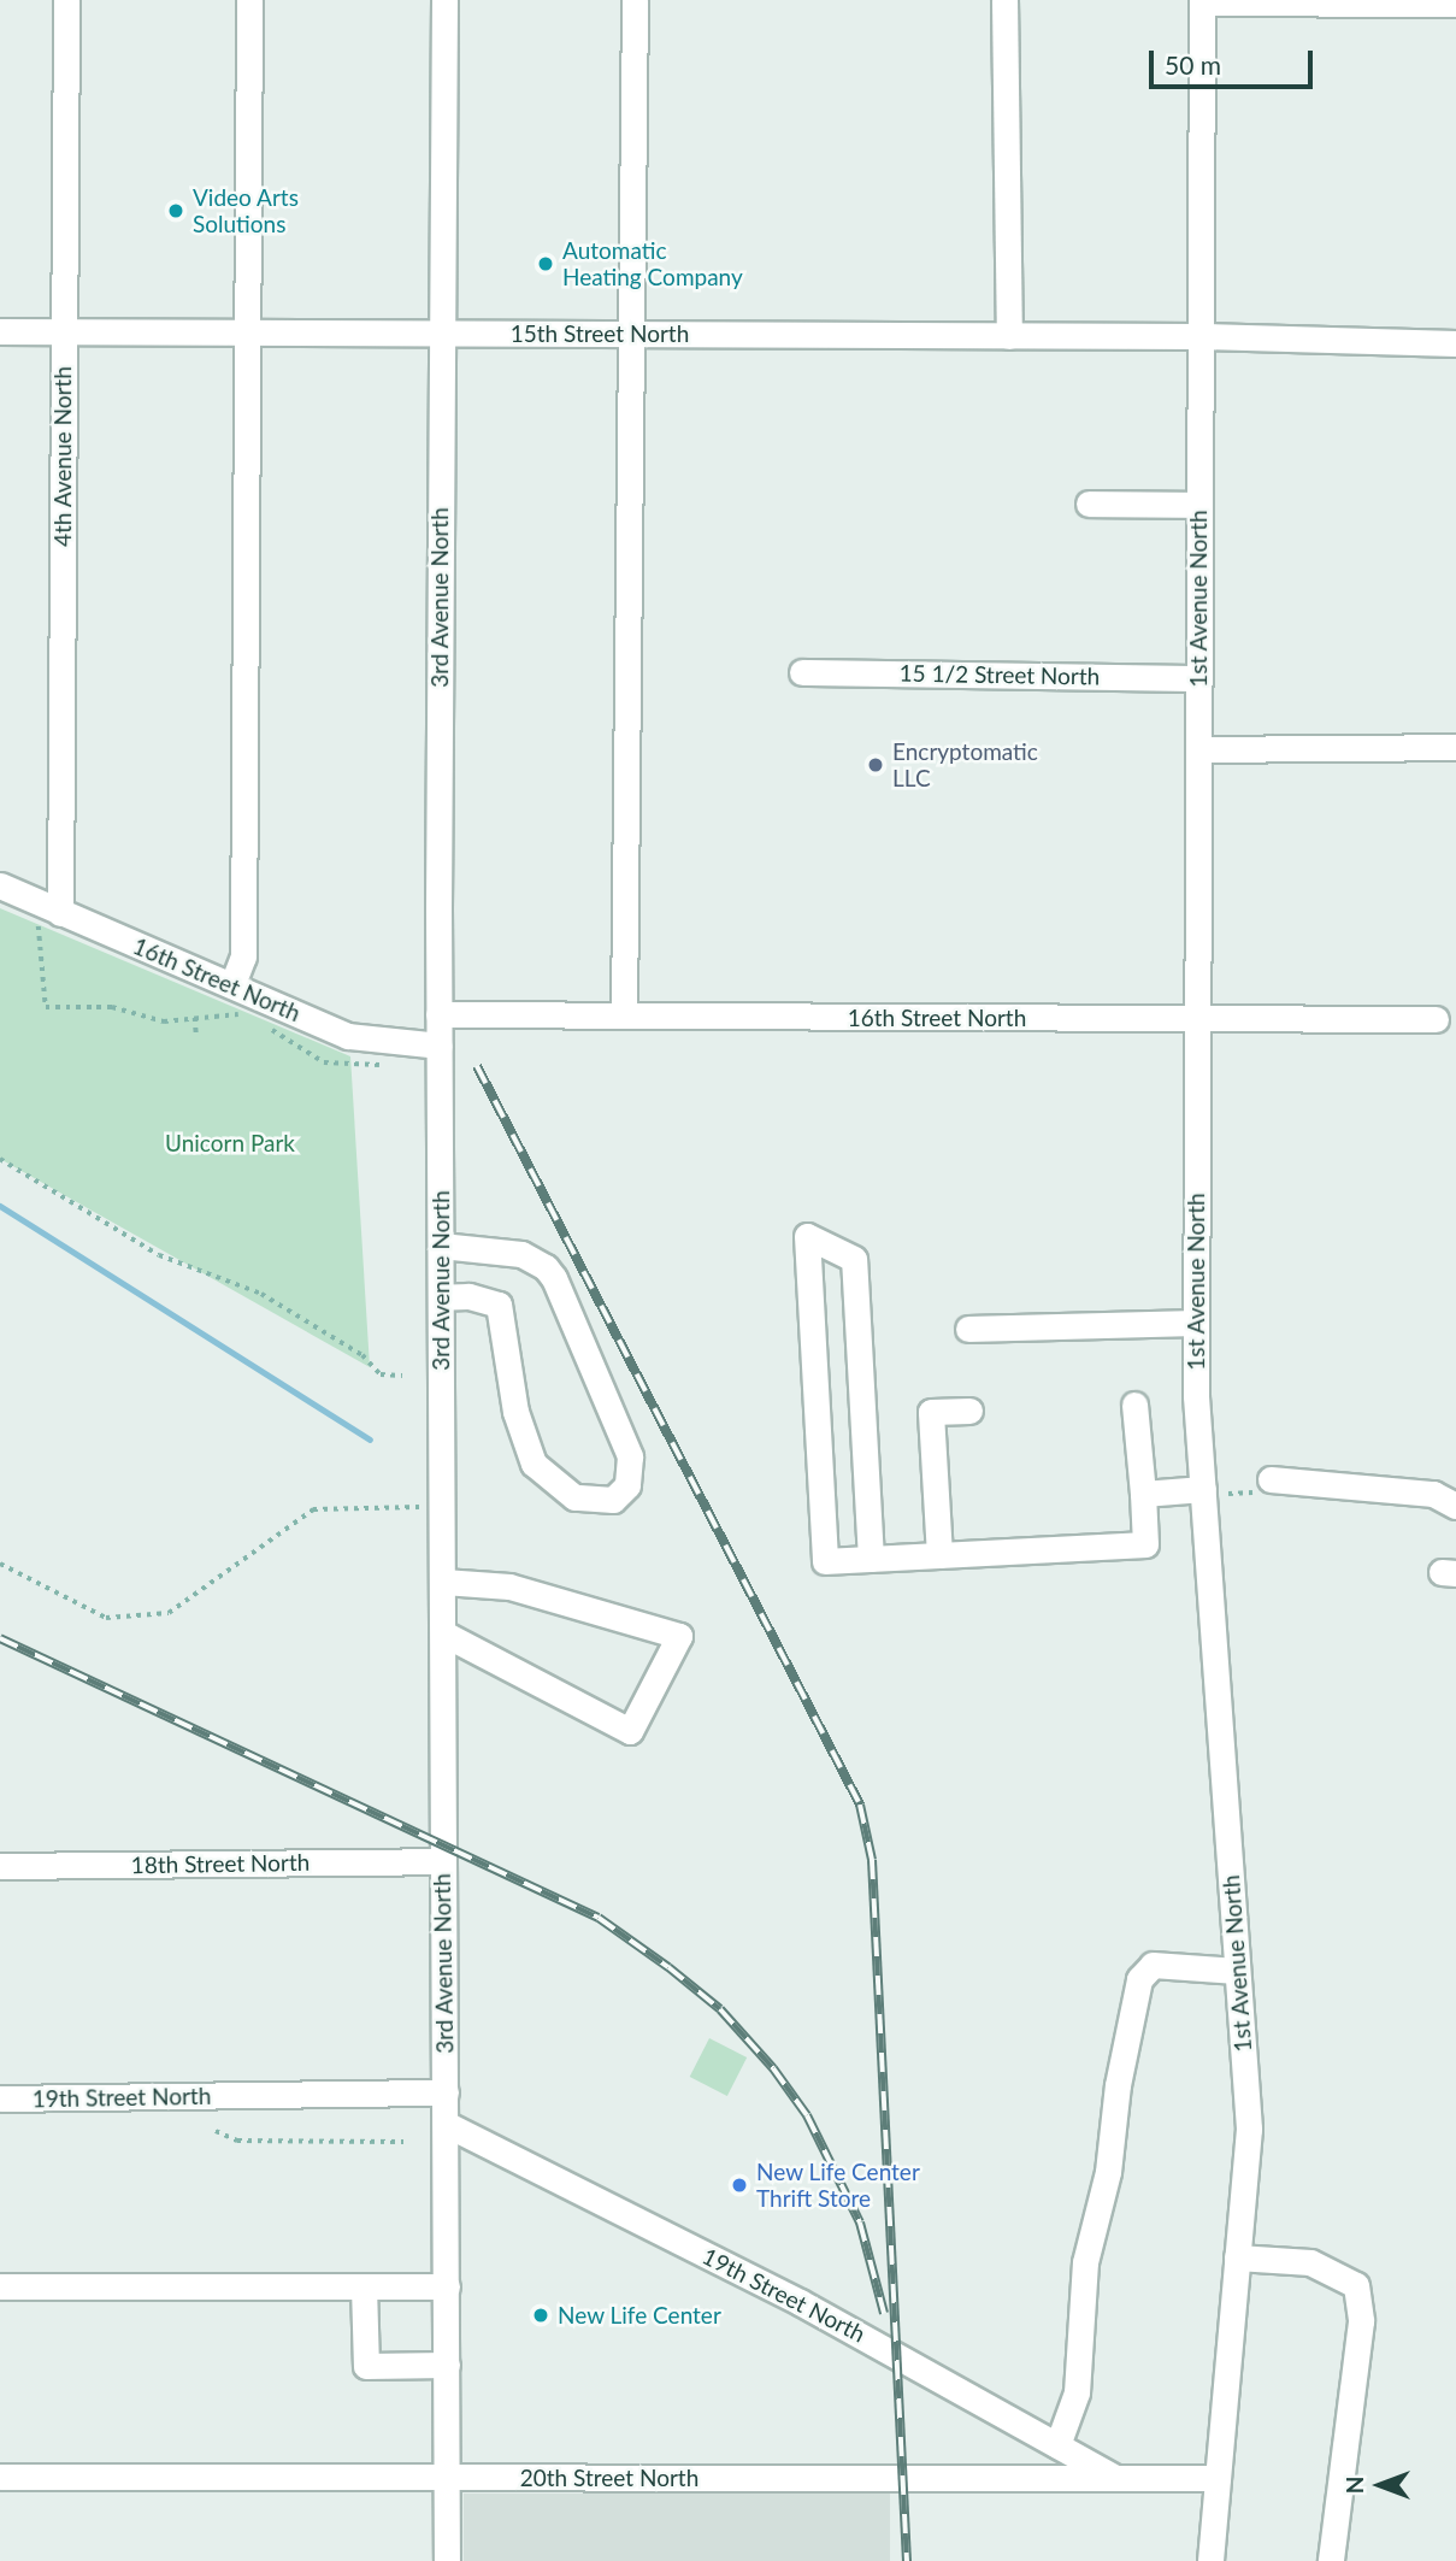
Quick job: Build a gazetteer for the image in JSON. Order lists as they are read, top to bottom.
{
  "streets": {
    "street": [
      "15th Street North",
      "4th Avenue North",
      "3rd Avenue North",
      "1st Avenue North",
      "15 1/2 Street North",
      "16th Street North",
      "18th Street North",
      "19th Street North",
      "20th Street North"
    ]
  },
  "crossings": [
    ["15th Street North", "4th Avenue North"],
    ["15th Street North", "3rd Avenue North"],
    ["15th Street North", "1st Avenue North"],
    ["4th Avenue North", "16th Street North"],
    ["3rd Avenue North", "16th Street North"],
    ["3rd Avenue North", "18th Street North"],
    ["3rd Avenue North", "19th Street North"],
    ["3rd Avenue North", "20th Street North"],
    ["1st Avenue North", "15 1/2 Street North"],
    ["1st Avenue North", "16th Street North"],
    ["1st Avenue North", "20th Street North"],
    ["19th Street North", "20th Street North"]
  ],
  "parks": ["Unicorn Park"],
  "places": [
    "Video Arts Solutions",
    "Automatic Heating Company",
    "Encryptomatic LLC",
    "New Life Center Thrift Store",
    "New Life Center"
  ],
  "scale_bar": "50 m",
  "north": "left"
}
